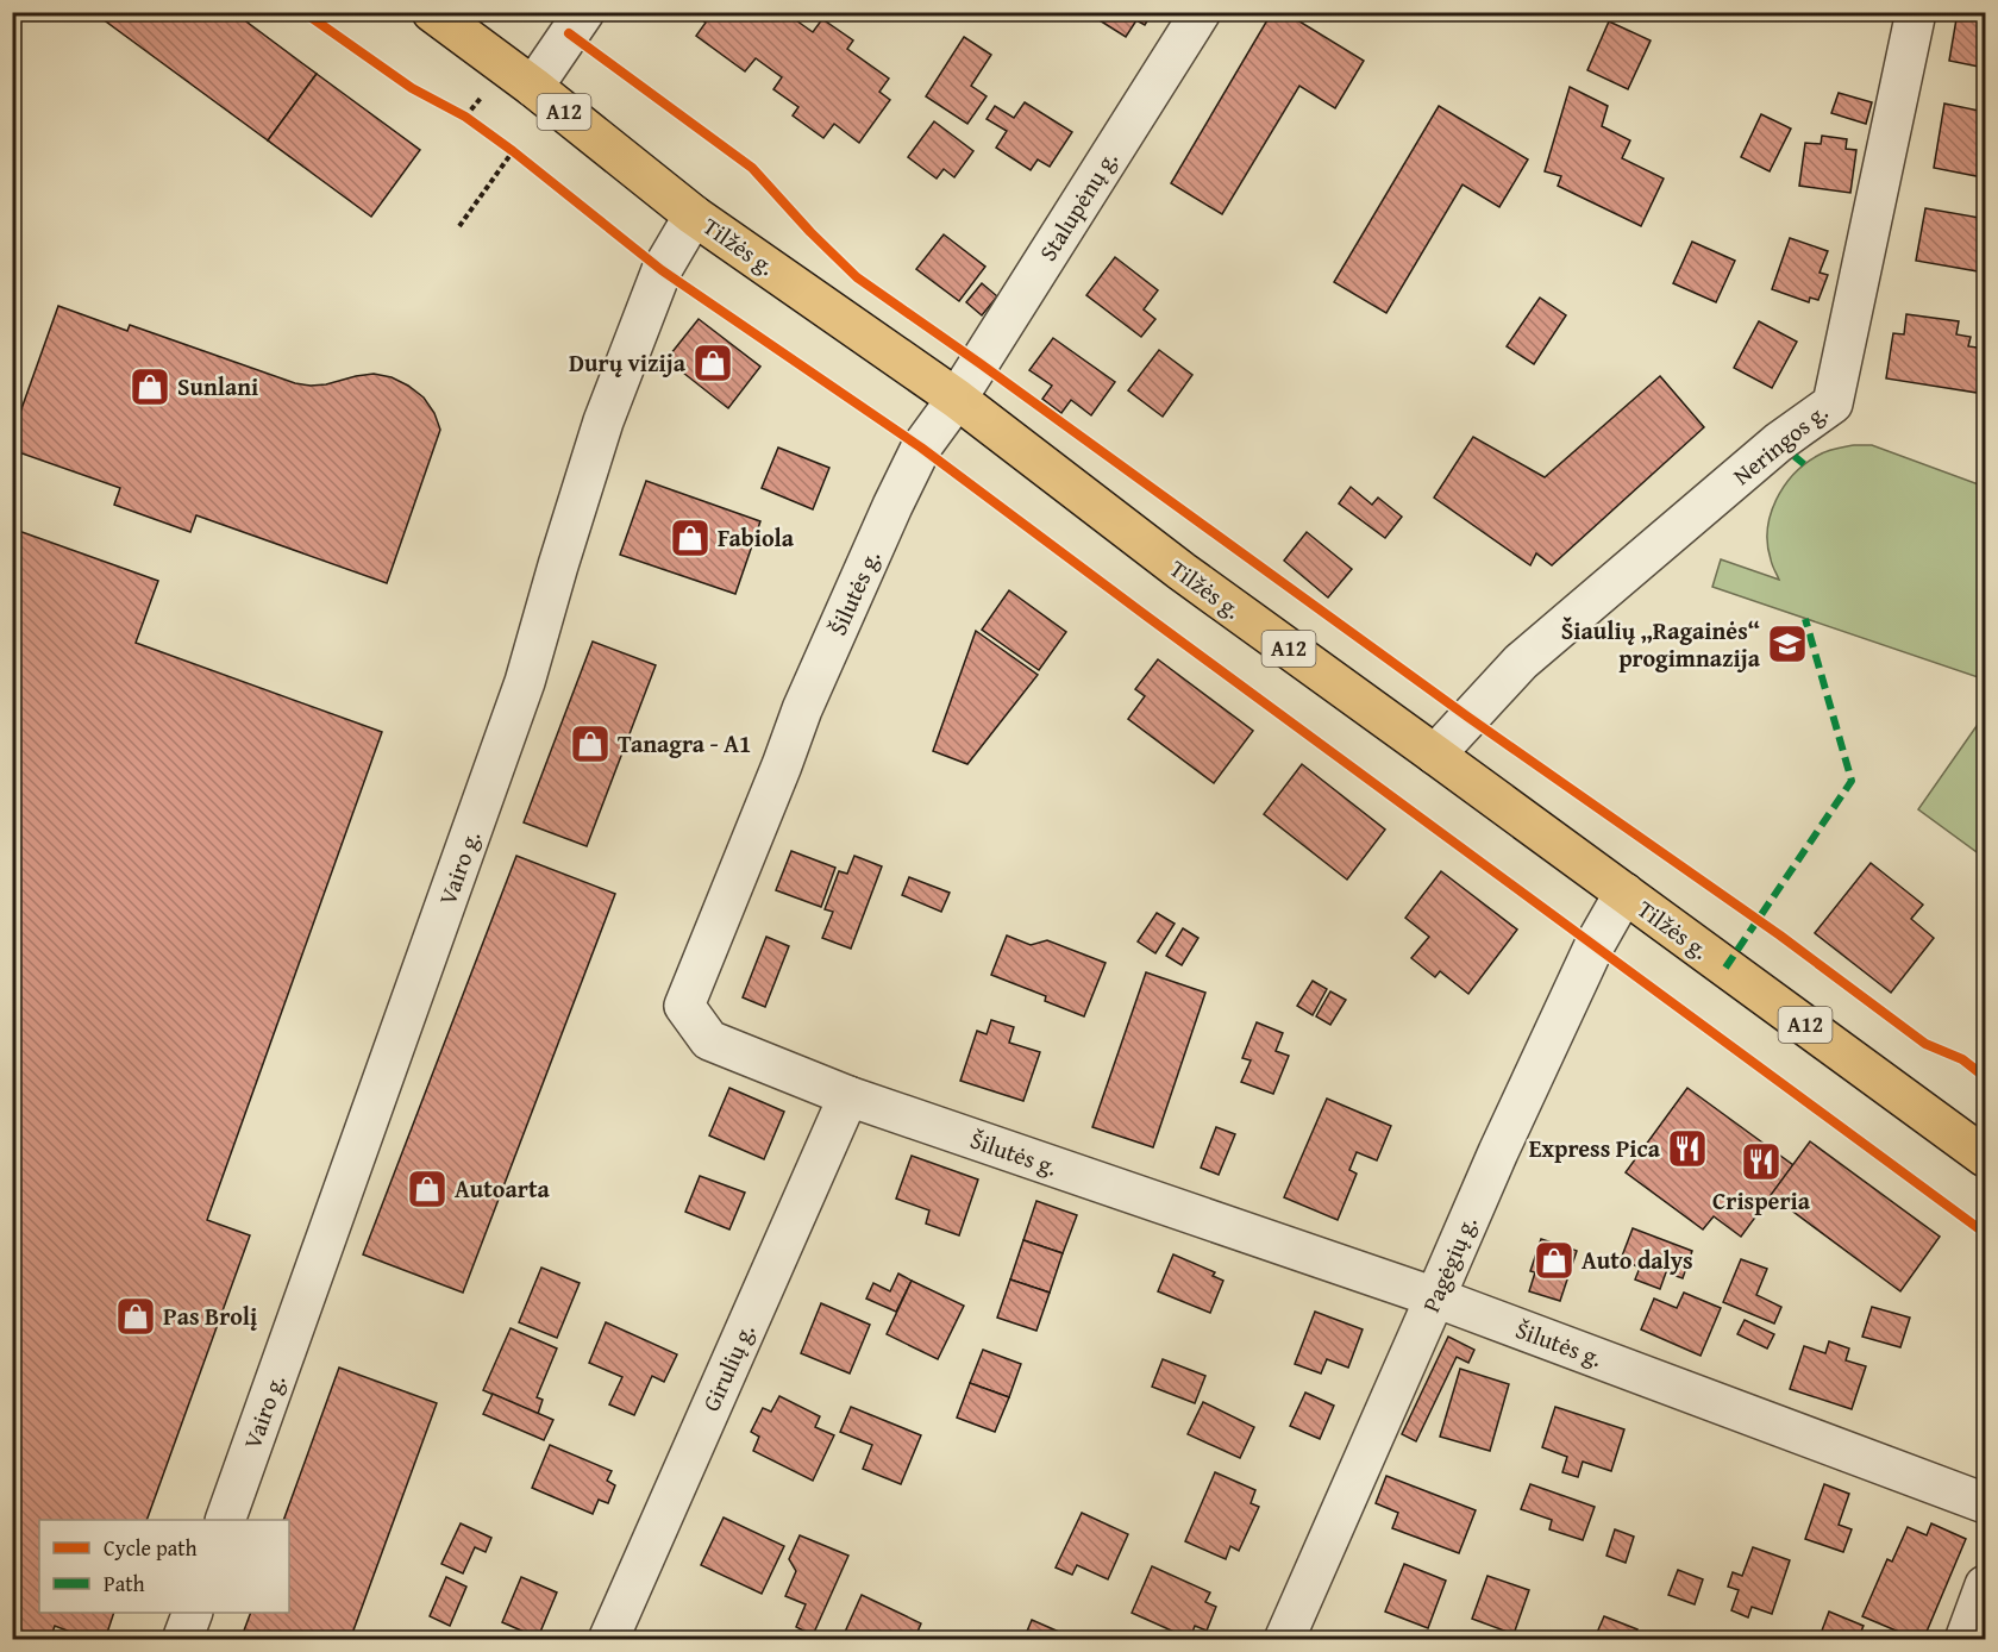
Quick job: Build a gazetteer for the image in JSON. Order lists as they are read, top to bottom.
{
  "streets": {
    "highway": ["A12", "Tilžės g."],
    "street": [
      "Stalupėnų g.",
      "Neringos g.",
      "Šilutės g.",
      "Vairo g.",
      "Pagėgių g.",
      "Girulių g."
    ]
  },
  "crossings": [
    ["Stalupėnų g.", "Tilžės g."],
    ["Stalupėnų g.", "Šilutės g."],
    ["Tilžės g.", "Neringos g."],
    ["Tilžės g.", "Šilutės g."],
    ["Tilžės g.", "Vairo g."],
    ["Tilžės g.", "Pagėgių g."],
    ["Šilutės g.", "Pagėgių g."],
    ["Šilutės g.", "Girulių g."]
  ],
  "places": {
    "shop": [
      "Durų vizija",
      "Sunlani",
      "Fabiola",
      "Tanagra - A1",
      "Autoarta",
      "Auto dalys",
      "Pas Brolį"
    ],
    "school or university": ["Šiaulių „Ragainės“ progimnazija"],
    "restaurant": ["Express Pica", "Crisperia"]
  },
  "legend": ["Cycle path", "Path"]
}
